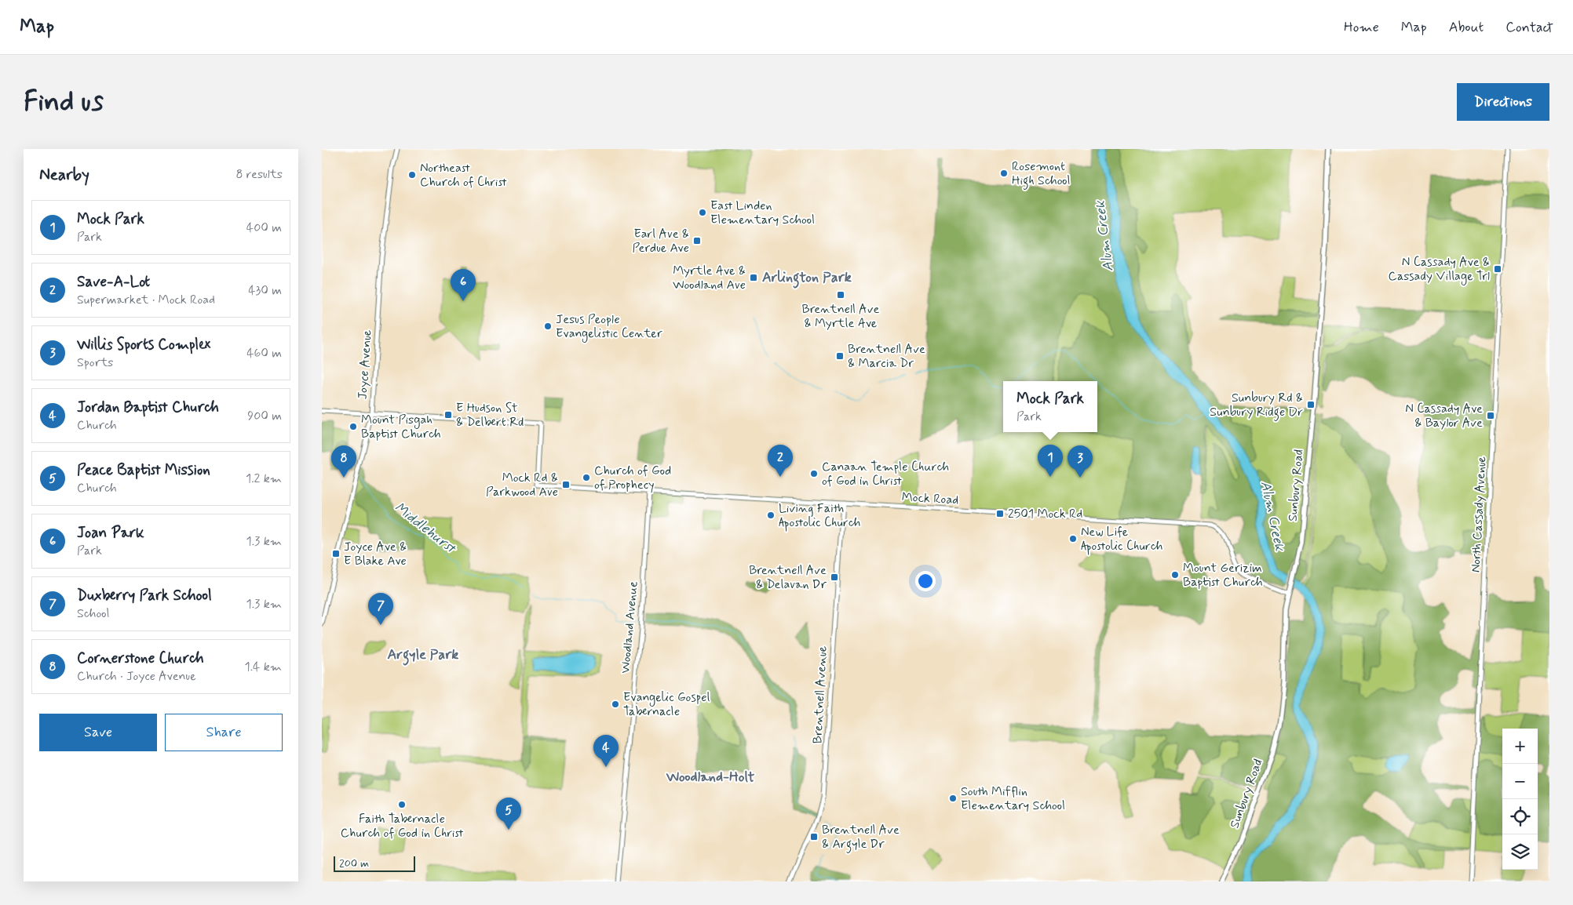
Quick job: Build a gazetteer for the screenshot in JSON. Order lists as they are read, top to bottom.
{
  "streets": {
    "main road": [
      "Joyce Avenue",
      "Sunbury Road",
      "Mock Road",
      "North Cassady Avenue",
      "Woodland Avenue",
      "Brentnell Avenue"
    ]
  },
  "crossings": [
    ["Joyce Avenue", "Mock Road"],
    ["Sunbury Road", "Mock Road"],
    ["Mock Road", "Woodland Avenue"],
    ["Mock Road", "Brentnell Avenue"]
  ],
  "districts": ["Arlington Park", "Argyle Park", "Woodland-Holt"],
  "water": ["Alum Creek", "Middlehurst"],
  "places": {
    "other": [
      "Rosemont High School",
      "Northeast Church of Christ",
      "East Linden Elementary School",
      "Jesus People Evangelistic Center",
      "Mount Pisgah Baptist Church",
      "Canaan Temple Church of God in Christ",
      "Church of God of Prophecy",
      "Living Faith Apostolic Church",
      "New Life Apostolic Church",
      "Mount Gerizim Baptist Church",
      "Evangelic Gospel Tabernacle",
      "South Mifflin Elementary School",
      "Faith Tabernacle Church of God in Christ"
    ],
    "transit": [
      "Earl Ave & Perdue Ave",
      "N Cassady Ave & Cassady Village Trl",
      "Myrtle Ave & Woodland Ave",
      "Brentnell Ave & Myrtle Ave",
      "Brentnell Ave & Marcia Dr",
      "Sunbury Rd & Sunbury Ridge Dr",
      "E Hudson St & Delbert Rd",
      "N Cassady Ave & Baylor Ave",
      "Mock Rd & Parkwood Ave",
      "2501 Mock Rd",
      "Joyce Ave & E Blake Ave",
      "Brentnell Ave & Delavan Dr",
      "Brentnell Ave & Argyle Dr"
    ]
  },
  "scale_bar": "200 m",
  "page": {
    "header": "Map",
    "nav": [
      "Home",
      "Map",
      "About",
      "Contact"
    ],
    "buttons": [
      "Directions",
      ["Save", "Share"]
    ],
    "title": "Find us",
    "heading": ["Nearby", "8 results"],
    "list": [
      {
        "mark": "1",
        "name": "Mock Park",
        "note": "Park",
        "value": "400 m"
      },
      {
        "mark": "2",
        "name": "Save-A-Lot",
        "note": "Supermarket · Mock Road",
        "value": "430 m"
      },
      {
        "mark": "3",
        "name": "Willis Sports Complex",
        "note": "Sports",
        "value": "460 m"
      },
      {
        "mark": "4",
        "name": "Jordan Baptist Church",
        "note": "Church",
        "value": "900 m"
      },
      {
        "mark": "5",
        "name": "Peace Baptist Mission",
        "note": "Church",
        "value": "1.2 km"
      },
      {
        "mark": "6",
        "name": "Joan Park",
        "note": "Park",
        "value": "1.3 km"
      },
      {
        "mark": "7",
        "name": "Duxberry Park School",
        "note": "School",
        "value": "1.3 km"
      },
      {
        "mark": "8",
        "name": "Cornerstone Church",
        "note": "Church · Joyce Avenue",
        "value": "1.4 km"
      }
    ],
    "pins": [
      "6",
      "1",
      "2",
      "3",
      "8",
      "7",
      "4",
      "5"
    ],
    "popup": ["Mock Park", "Park"],
    "map_buttons": ["+", "−"],
    "scale": "200 m"
  }
}
